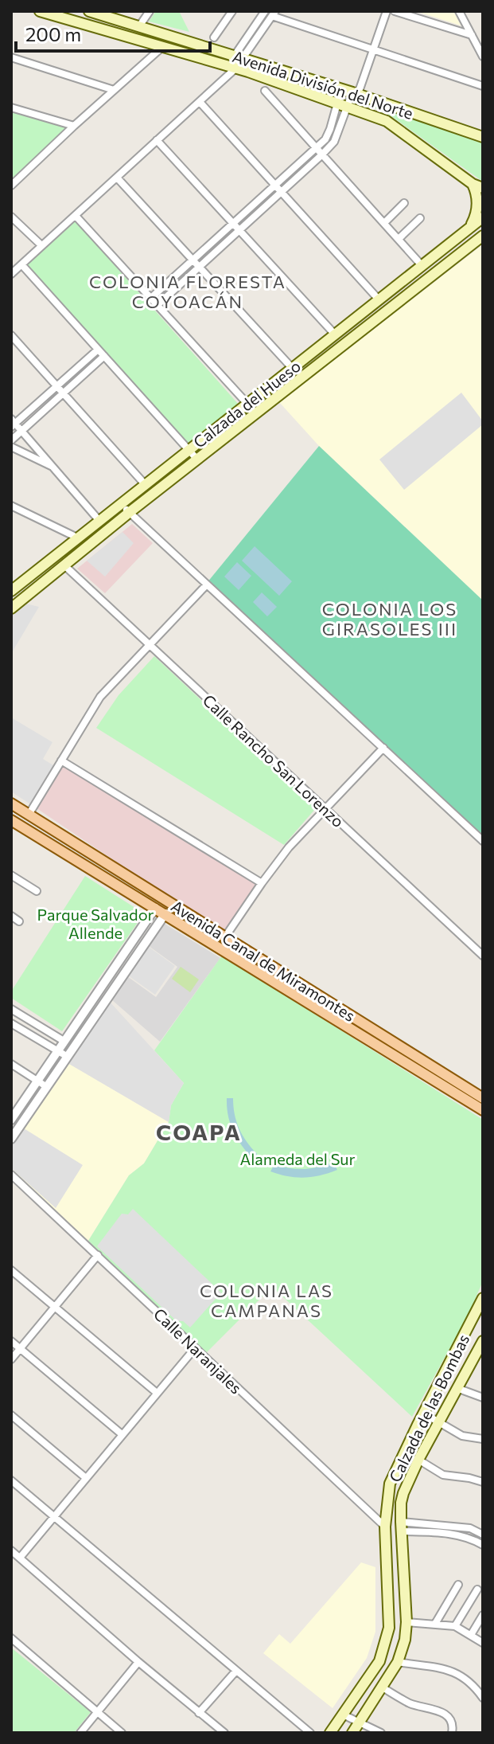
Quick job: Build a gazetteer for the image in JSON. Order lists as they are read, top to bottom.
{
  "streets": {
    "main road": [
      "Avenida División del Norte",
      "Calzada del Hueso",
      "Avenida Canal de Miramontes",
      "Calzada de las Bombas"
    ],
    "street": ["Calle Rancho San Lorenzo", "Calle Naranjales"]
  },
  "crossings": [
    ["Calzada del Hueso", "Calle Rancho San Lorenzo"],
    ["Calle Naranjales", "Calzada de las Bombas"]
  ],
  "districts": [
    "COLONIA FLORESTA COYOACÁN",
    "COLONIA LOS GIRASOLES III",
    "COAPA",
    "COLONIA LAS CAMPANAS"
  ],
  "parks": ["Parque Salvador Allende", "Alameda del Sur"],
  "scale_bar": "200 m"
}
